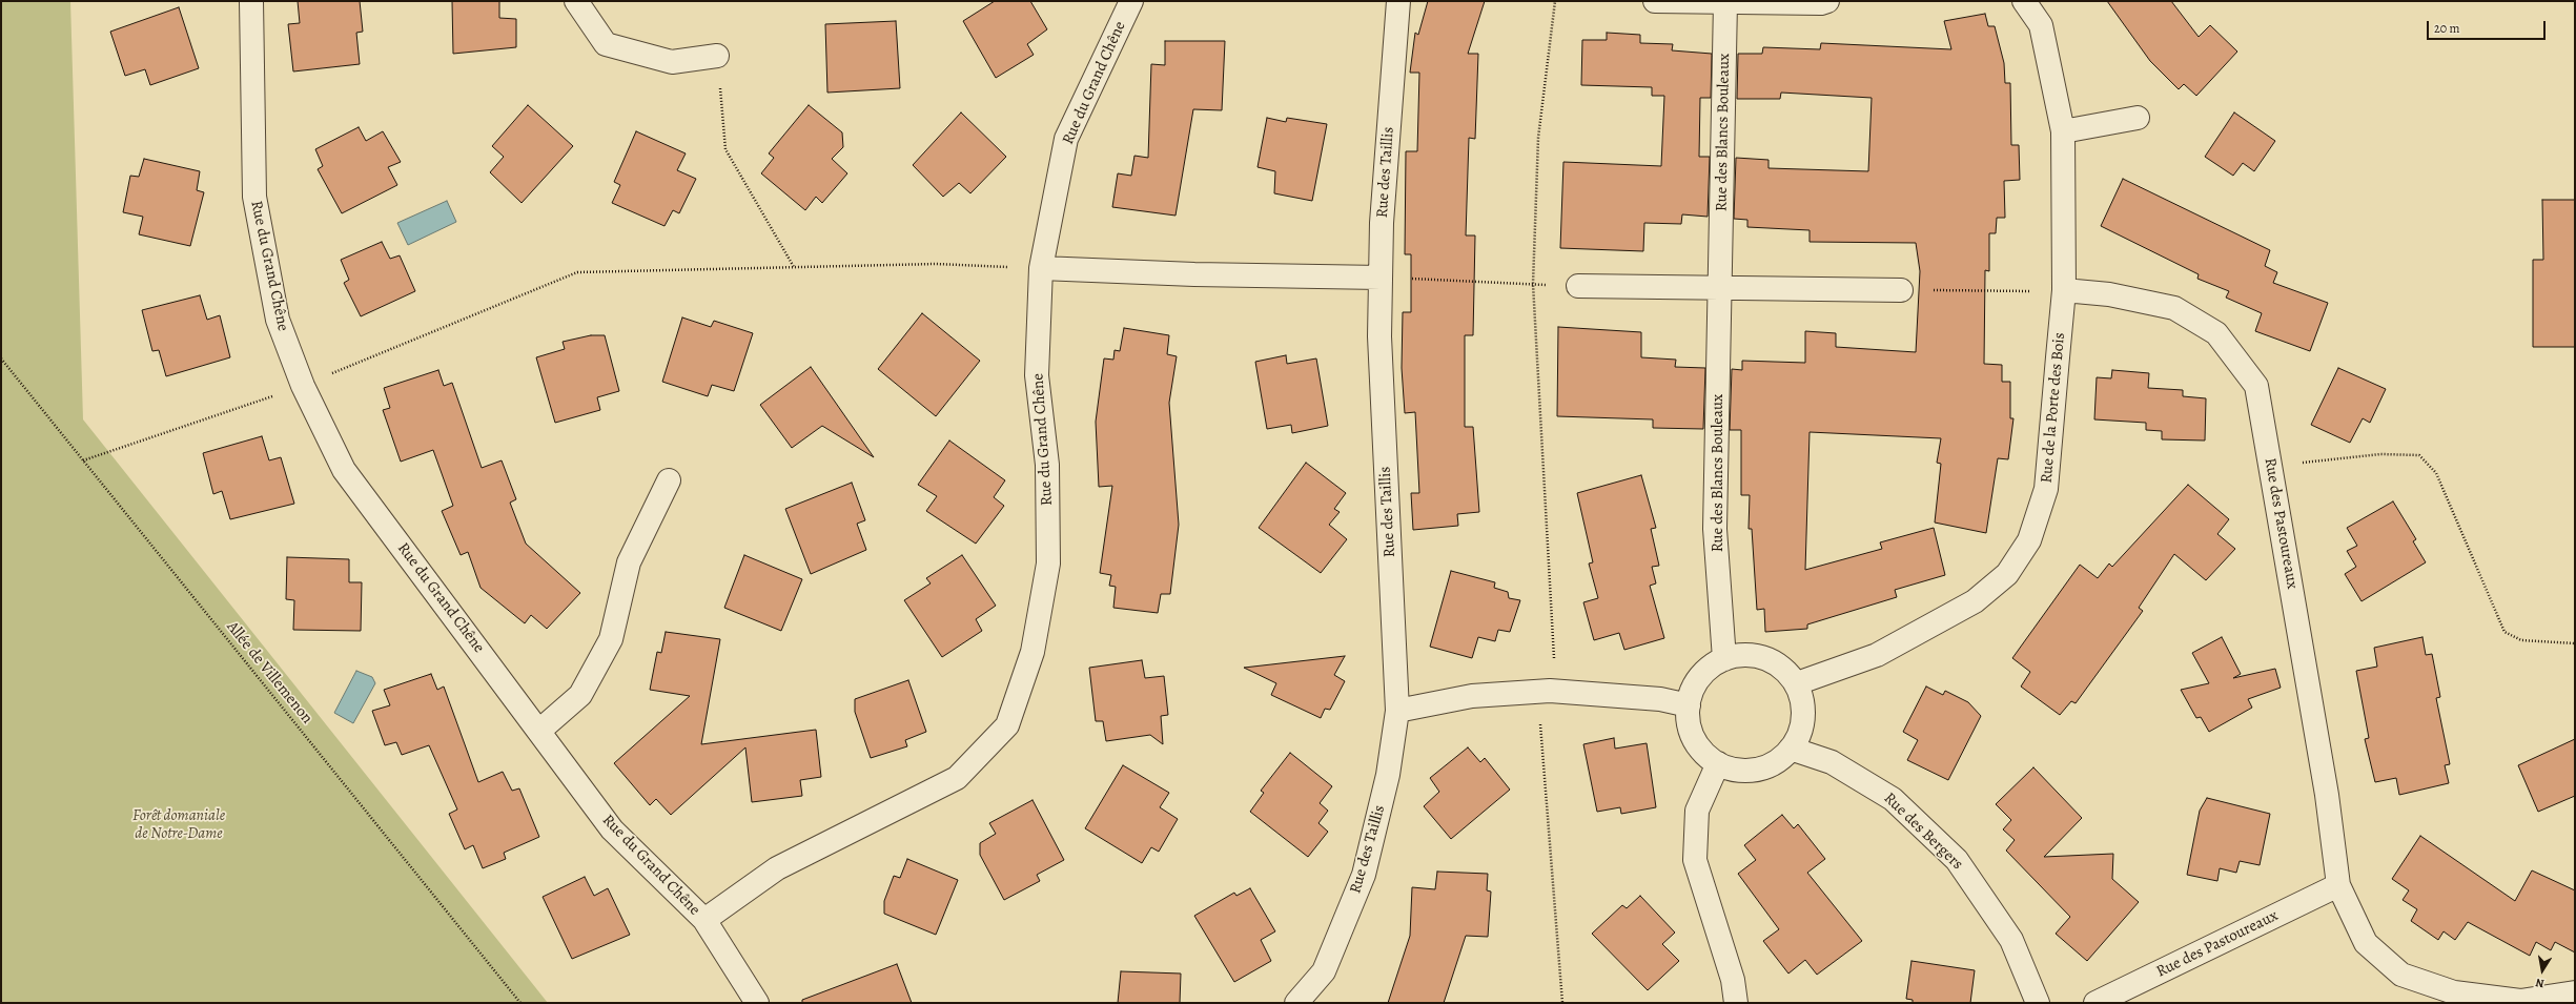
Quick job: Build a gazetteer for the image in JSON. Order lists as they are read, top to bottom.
{
  "streets": {
    "street": [
      "Rue du Grand Chêne",
      "Rue des Blancs Bouleaux",
      "Rue des Taillis",
      "Rue de la Porte des Bois",
      "Rue des Pastoureaux",
      "Rue des Bergers"
    ],
    "path": ["Allée de Villemenon"]
  },
  "crossings": [
    ["Rue des Blancs Bouleaux", "Rue de la Porte des Bois"],
    ["Rue des Blancs Bouleaux", "Rue des Bergers"],
    ["Rue de la Porte des Bois", "Rue des Pastoureaux"],
    ["Rue de la Porte des Bois", "Rue des Bergers"]
  ],
  "parks": ["Forêt domaniale de Notre-Dame"],
  "scale_bar": "20 m",
  "north": "bottom"
}
